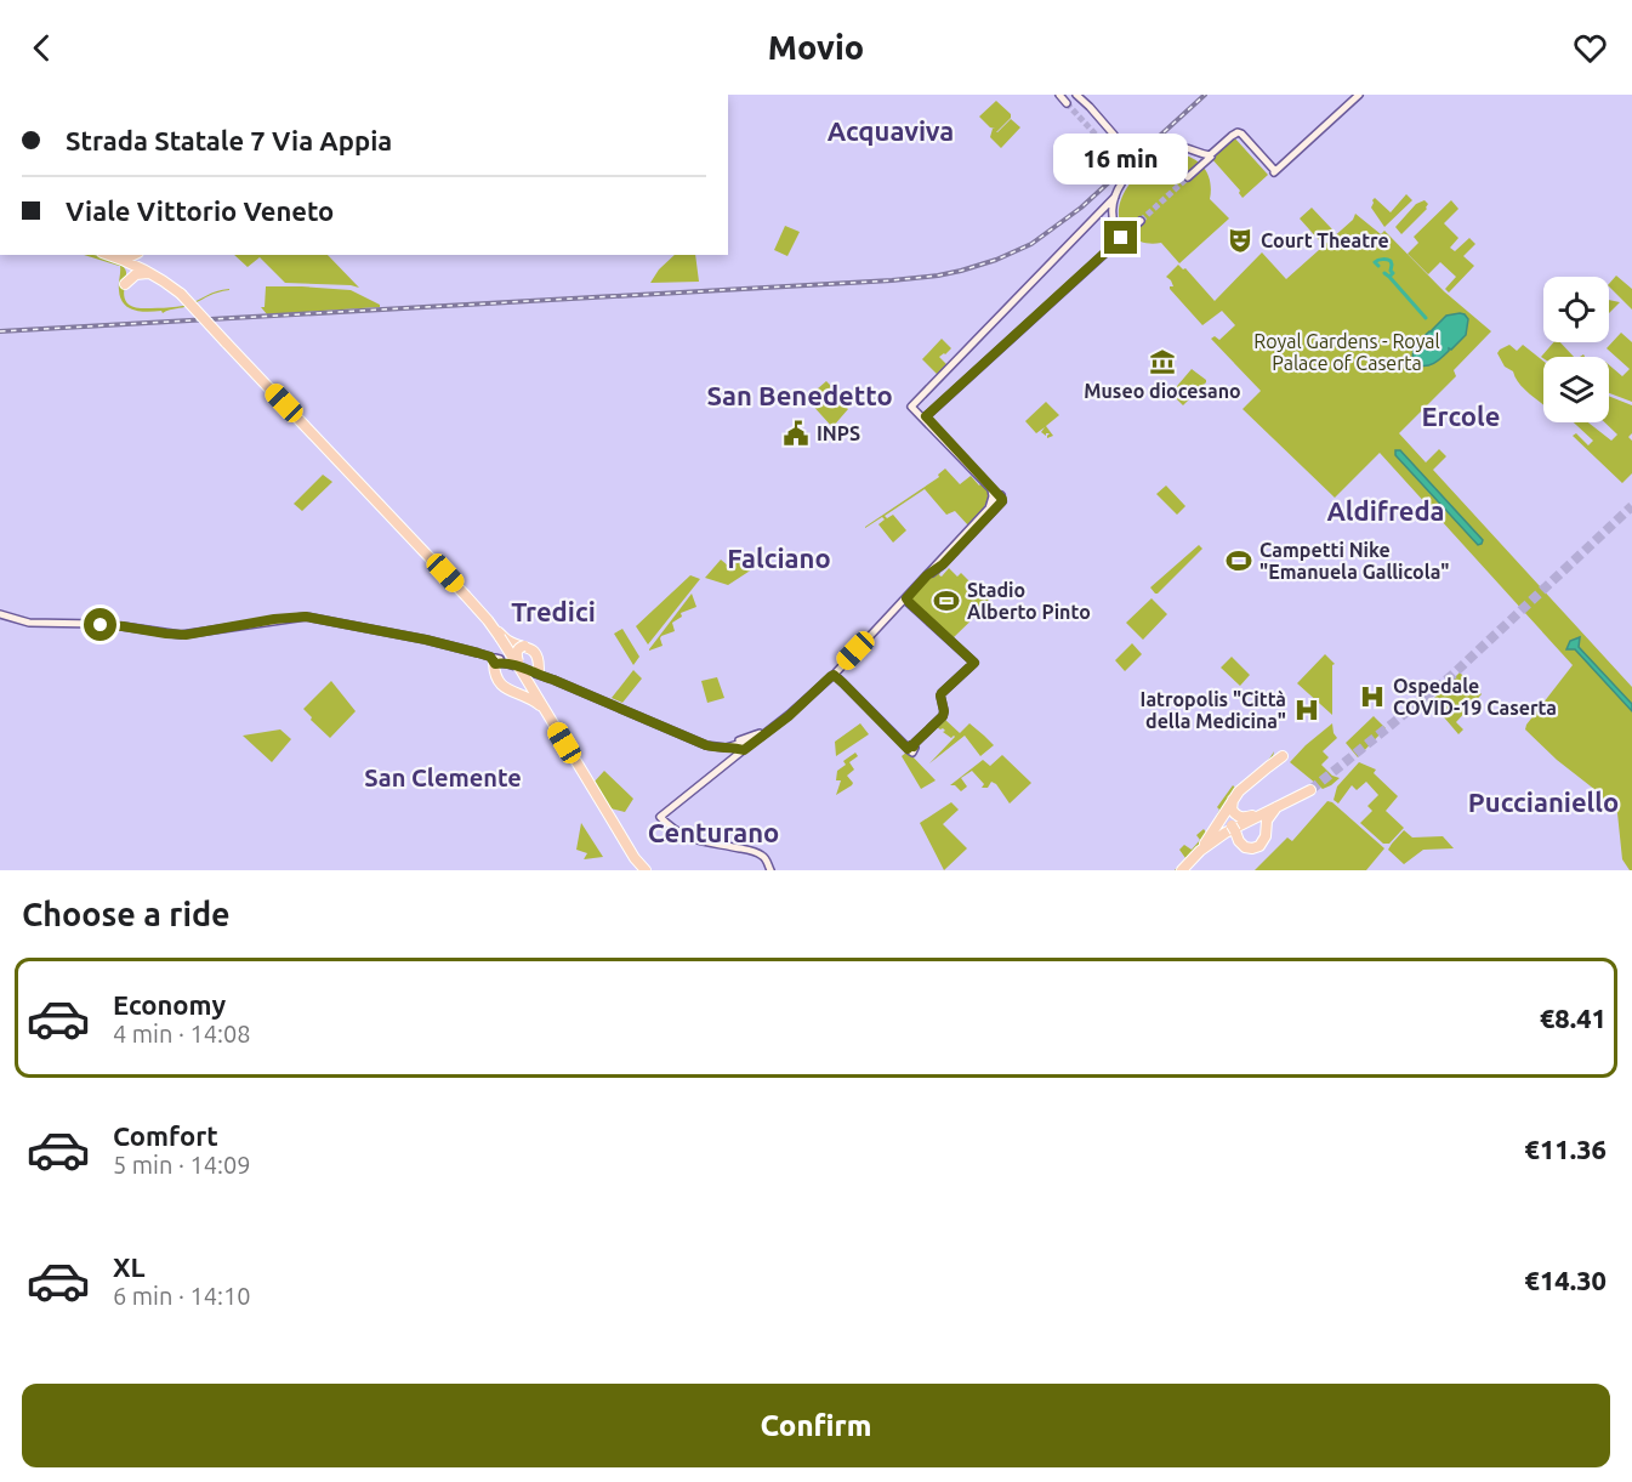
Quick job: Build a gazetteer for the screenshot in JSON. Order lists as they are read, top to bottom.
{
  "districts": [
    "Acquaviva",
    "San Benedetto",
    "Ercole",
    "Aldifreda",
    "Falciano",
    "Tredici",
    "San Clemente",
    "Puccianiello",
    "Centurano"
  ],
  "parks": ["Royal Gardens - Royal Palace of Caserta"],
  "places": {
    "theatre": ["Court Theatre"],
    "museum": ["Museo diocesano"],
    "public building": ["INPS"],
    "sports": ["Campetti Nike \"Emanuela Gallicola\"", "Stadio Alberto Pinto"],
    "hospital": ["Ospedale COVID-19 Caserta", "Iatropolis \"Città della Medicina\""]
  },
  "page": {
    "header": "Movio",
    "banner": ["Strada Statale 7 Via Appia", "Viale Vittorio Veneto"],
    "bubble": "16 min",
    "heading": "Choose a ride",
    "list": [
      {
        "name": "Economy",
        "note": "4 min · 14:08",
        "value": "€8.41"
      },
      {
        "name": "Comfort",
        "note": "5 min · 14:09",
        "value": "€11.36"
      },
      {
        "name": "XL",
        "note": "6 min · 14:10",
        "value": "€14.30"
      }
    ],
    "buttons": "Confirm"
  }
}
